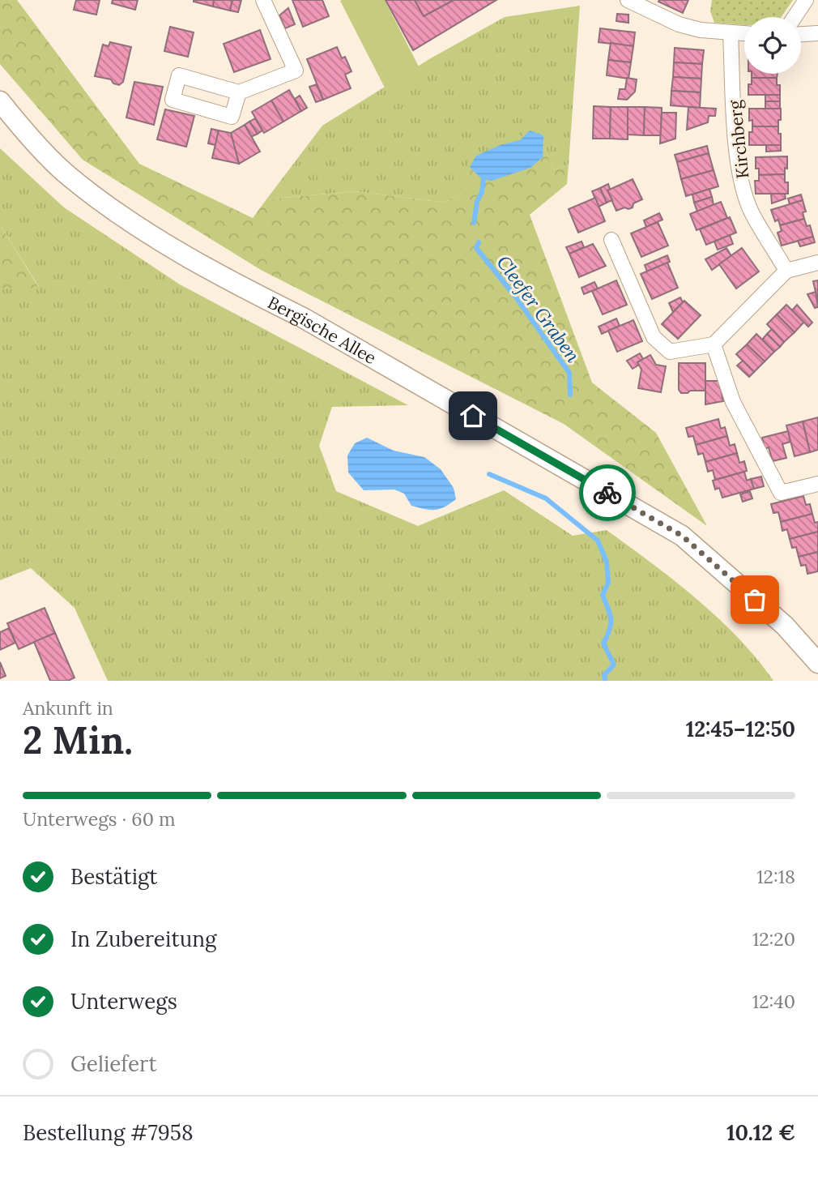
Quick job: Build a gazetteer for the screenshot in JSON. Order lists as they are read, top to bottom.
{
  "streets": {
    "main road": ["Bergische Allee"],
    "street": ["Kirchberg"]
  },
  "water": ["Cleefer Graben"],
  "page": {
    "heading": ["2 Min.", "Ankunft in", "12:45–12:50"],
    "panel": ["Bestellung #7958", "10.12 €"],
    "bar": "Unterwegs · 60 m",
    "list": [
      ["Bestätigt", "12:18"],
      ["In Zubereitung", "12:20"],
      ["Unterwegs", "12:40"],
      "Geliefert"
    ]
  }
}
